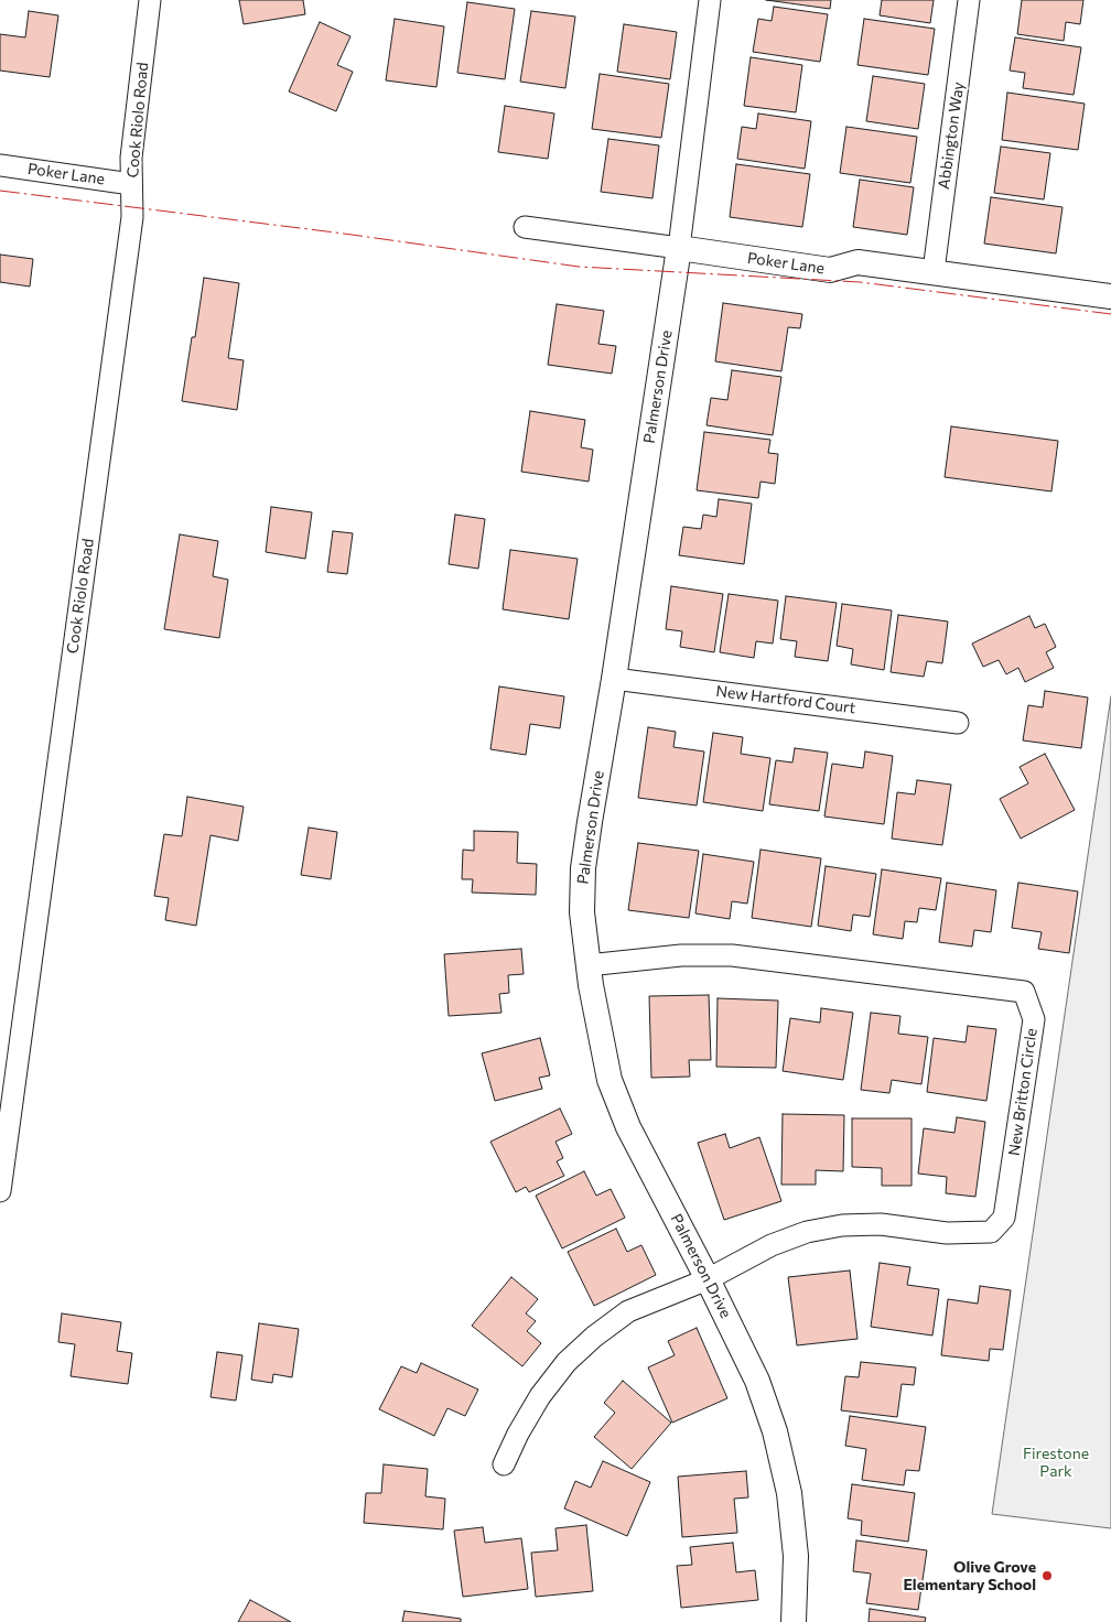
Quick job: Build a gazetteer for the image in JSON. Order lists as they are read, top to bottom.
{
  "streets": {
    "street": [
      "Cook Riolo Road",
      "Abbington Way",
      "Poker Lane",
      "Palmerson Drive",
      "New Hartford Court",
      "New Britton Circle"
    ]
  },
  "crossings": [
    ["Cook Riolo Road", "Poker Lane"],
    ["Abbington Way", "Poker Lane"],
    ["Poker Lane", "Palmerson Drive"],
    ["Palmerson Drive", "New Hartford Court"],
    ["Palmerson Drive", "New Britton Circle"]
  ],
  "parks": ["Firestone Park"],
  "places": ["Olive Grove Elementary School"]
}
